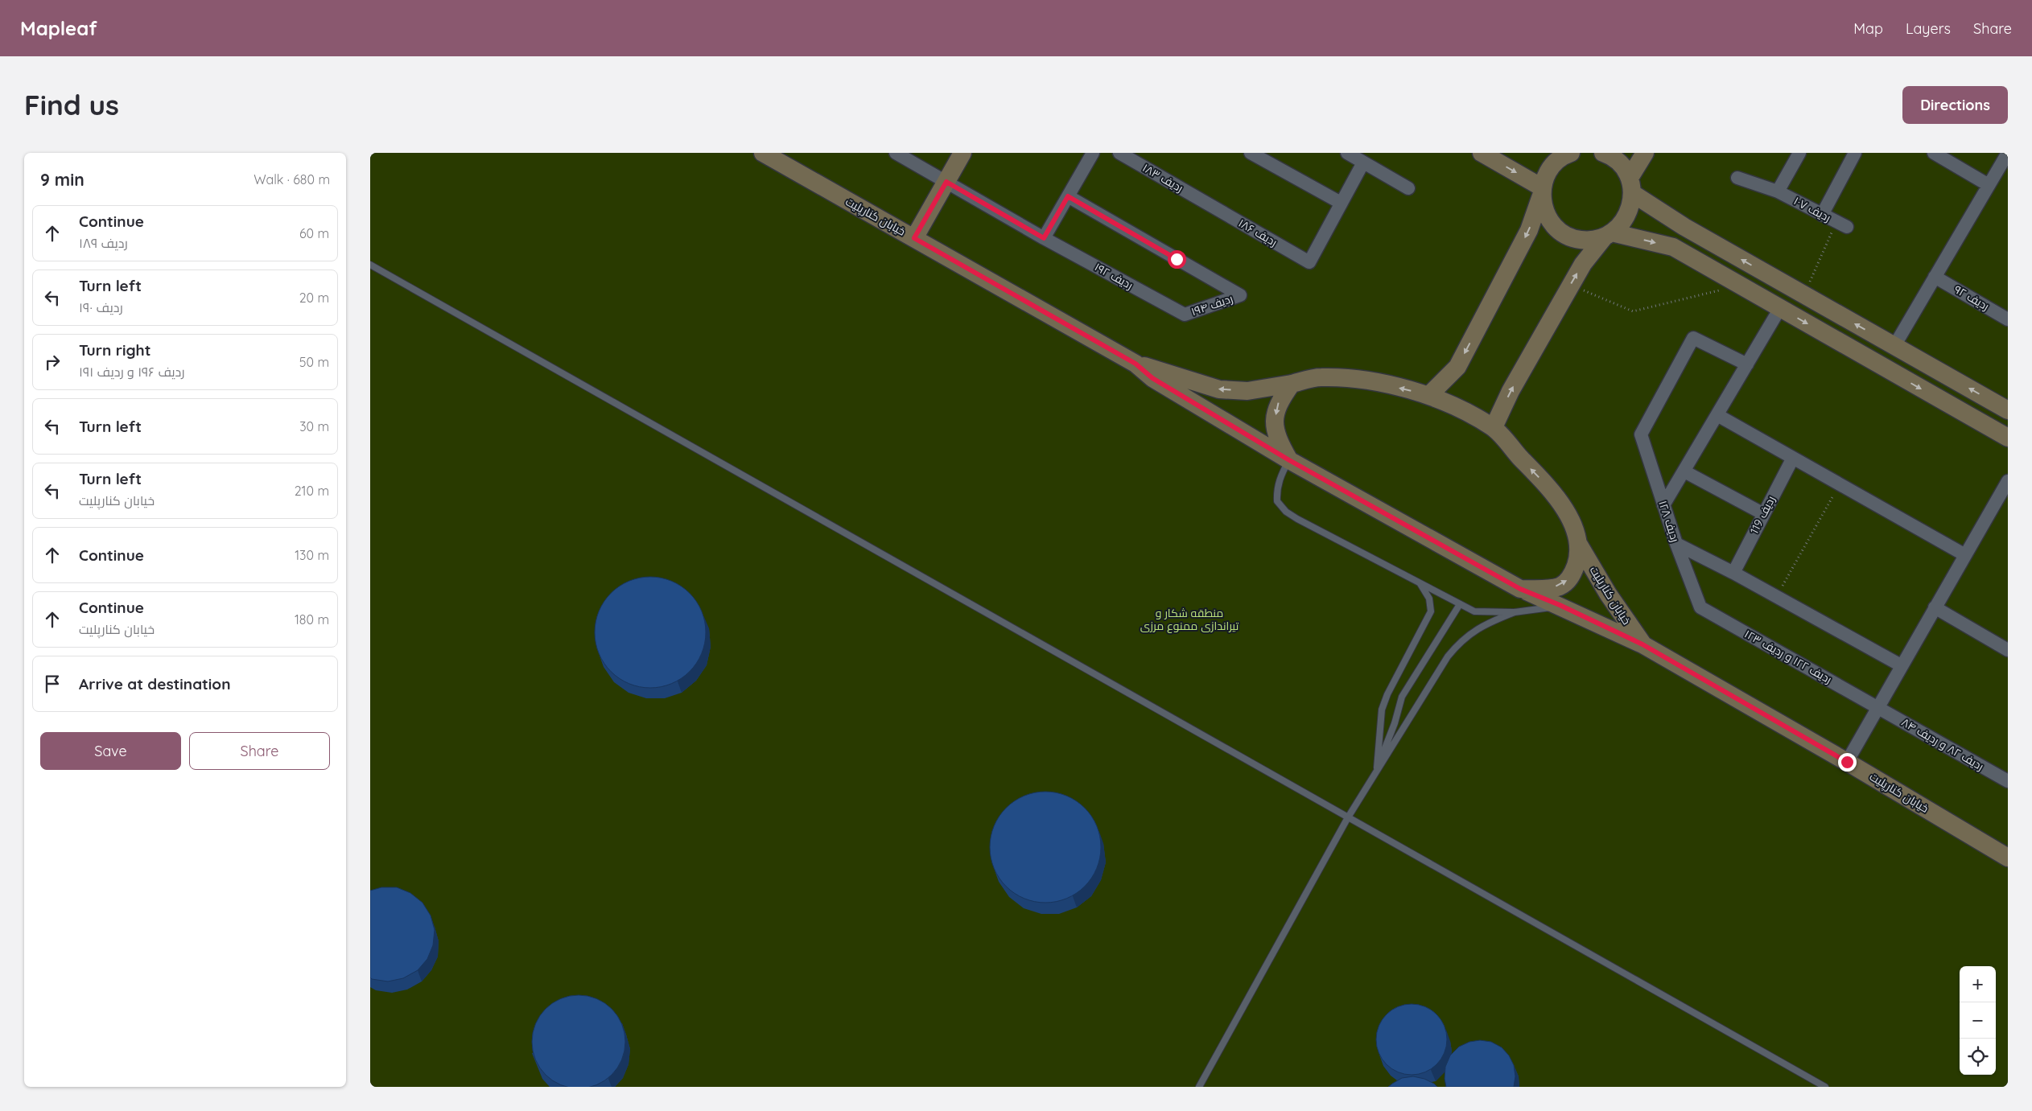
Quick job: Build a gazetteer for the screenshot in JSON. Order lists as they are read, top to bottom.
{
  "streets": {
    "main road": ["خیابان کنارپلیت"],
    "street": [
      "ردیف ۱۸۳",
      "ردیف ۱۰۷",
      "ردیف ۱۸۶",
      "ردیف ۱۹۲",
      "ردیف ۹۲",
      "ردیف ۱۹۴",
      "ردیف 119",
      "ردیف ۱۲۸",
      "ردیف ۱۲۲ و ردیف ۱۲۳",
      "ردیف ۸۲ و ردیف ۸۴"
    ]
  },
  "crossings": [
    ["ردیف ۱۸۳", "ردیف ۱۸۶"],
    ["ردیف ۱۹۲", "ردیف ۱۹۴"],
    ["ردیف ۱۲۸", "ردیف ۱۲۲ و ردیف ۱۲۳"],
    ["ردیف ۱۲۲ و ردیف ۱۲۳", "ردیف ۸۲ و ردیف ۸۴"]
  ],
  "parks": ["منطقه شکار و تیراندازی ممنوع مرزی"],
  "page": {
    "header": "Mapleaf",
    "nav": ["Map", "Layers", "Share"],
    "buttons": [
      "Directions",
      ["Save", "Share"]
    ],
    "title": "Find us",
    "heading": ["9 min", "Walk · 680 m"],
    "list": [
      ["Continue", "ردیف ۱۸۹", "60 m"],
      ["Turn left", "ردیف ۱۹۰", "20 m"],
      ["Turn right", "ردیف ۱۹۶ و ردیف ۱۹۱", "50 m"],
      ["Turn left", "30 m"],
      ["Turn left", "خیابان کنارپلیت", "210 m"],
      ["Continue", "130 m"],
      ["Continue", "خیابان کنارپلیت", "180 m"],
      "Arrive at destination"
    ],
    "map_buttons": ["+", "−"]
  }
}
